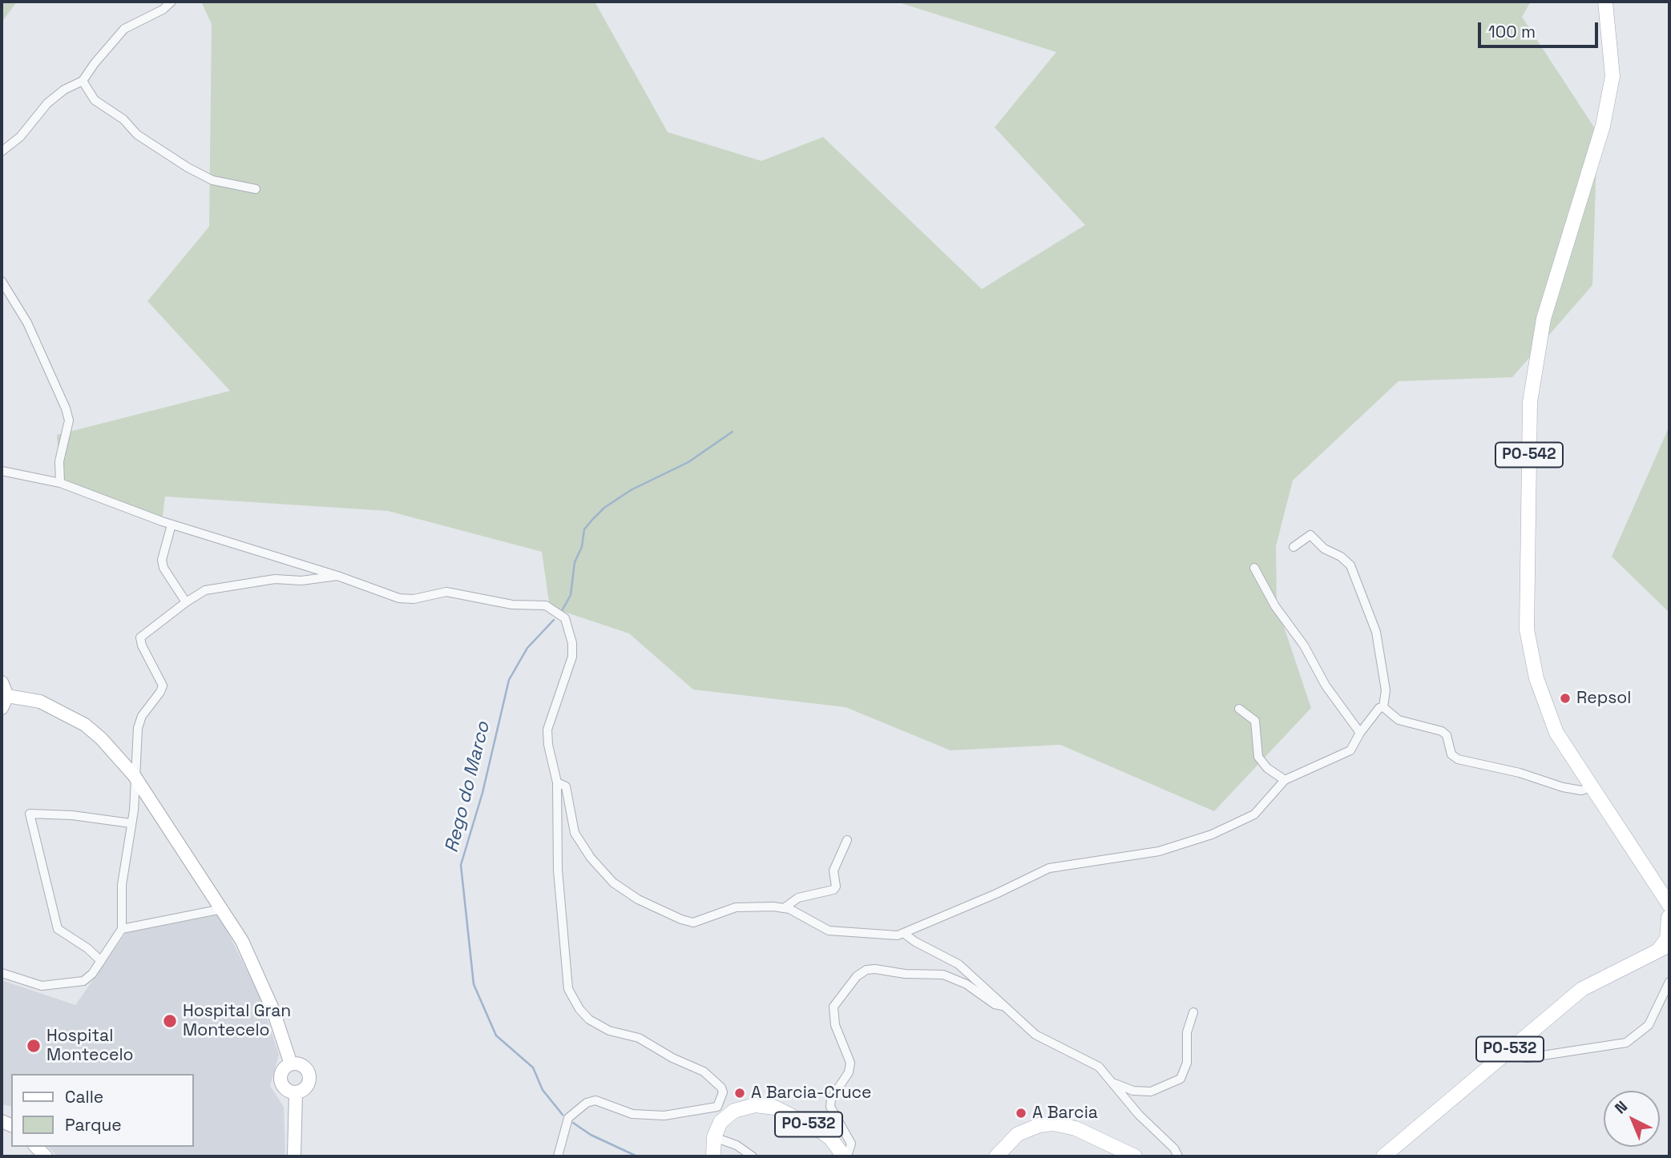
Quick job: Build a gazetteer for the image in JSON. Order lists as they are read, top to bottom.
{
  "streets": {
    "main road": ["PO-542", "PO-532"]
  },
  "water": ["Rego do Marco"],
  "places": [
    "Repsol",
    "Hospital Gran Montecelo",
    "Hospital Montecelo",
    "A Barcia-Cruce",
    "A Barcia"
  ],
  "legend": ["Calle", "Parque"],
  "scale_bar": "100 m",
  "north": "top left"
}
